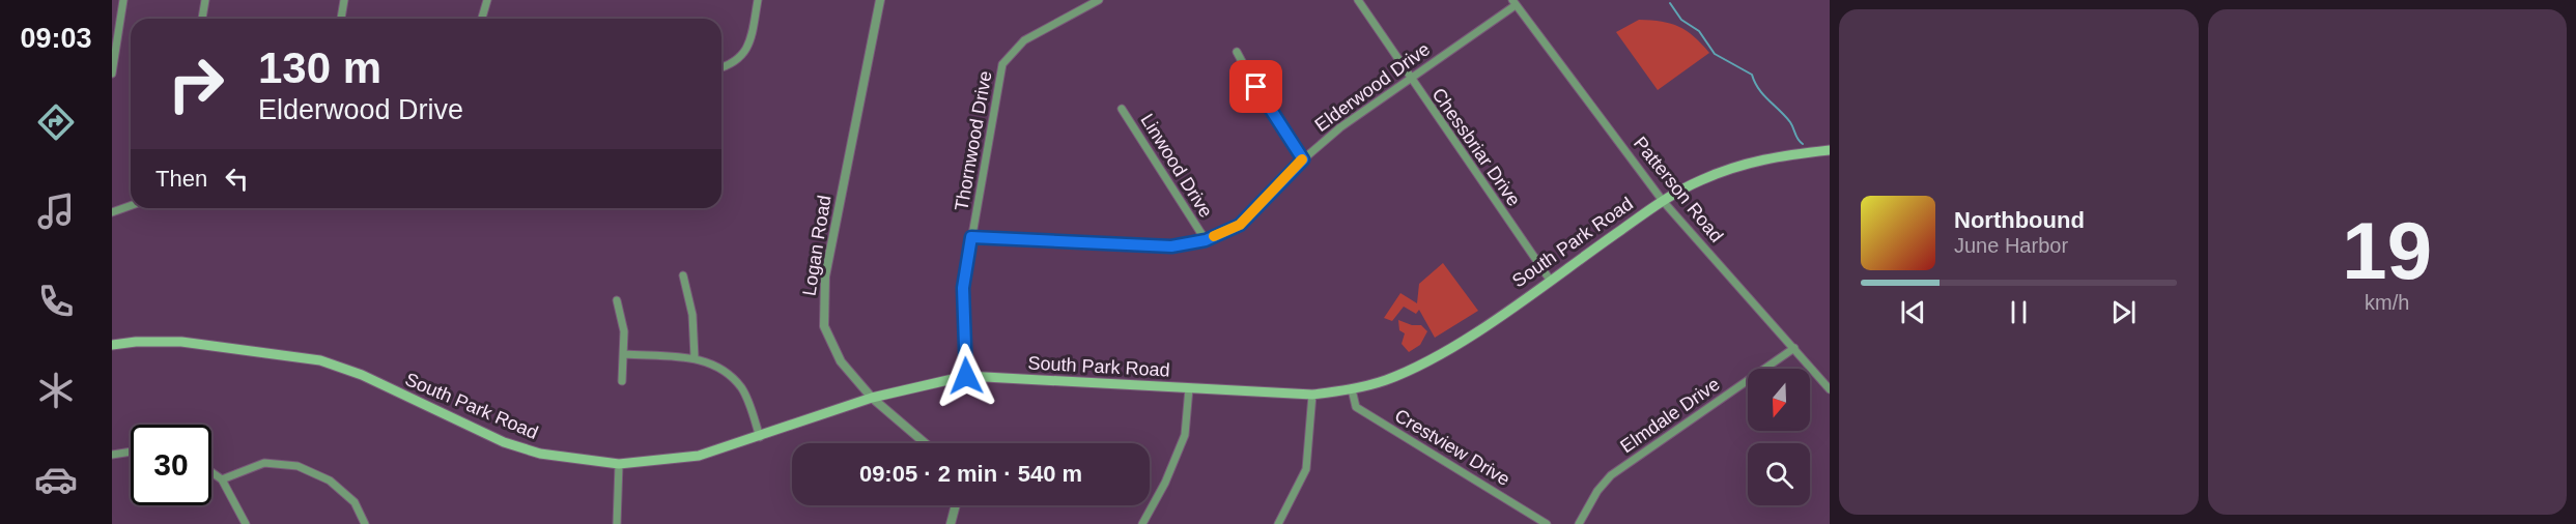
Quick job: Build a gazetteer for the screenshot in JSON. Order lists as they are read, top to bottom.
{
  "streets": {
    "main road": ["South Park Road"],
    "street": [
      "Elderwood Drive",
      "Thornwood Drive",
      "Chessbriar Drive",
      "Linwood Drive",
      "Patterson Road",
      "Logan Road",
      "Elmdale Drive",
      "Crestview Drive"
    ]
  },
  "crossings": [
    ["Elderwood Drive", "Thornwood Drive"],
    ["Elderwood Drive", "Chessbriar Drive"],
    ["Elderwood Drive", "Linwood Drive"],
    ["Elderwood Drive", "Patterson Road"],
    ["Thornwood Drive", "South Park Road"],
    ["Chessbriar Drive", "South Park Road"],
    ["Patterson Road", "South Park Road"],
    ["Patterson Road", "Elmdale Drive"],
    ["South Park Road", "Logan Road"],
    ["South Park Road", "Crestview Drive"]
  ],
  "north": "bottom",
  "page": {
    "tabs": "09:03",
    "tile": ["19", "km/h"],
    "turn": ["130 m", "Elderwood Drive"],
    "then": "Then",
    "song": ["Northbound", "June Harbor"],
    "limit": "30",
    "trip": "09:05 · 2 min · 540 m"
  }
}
